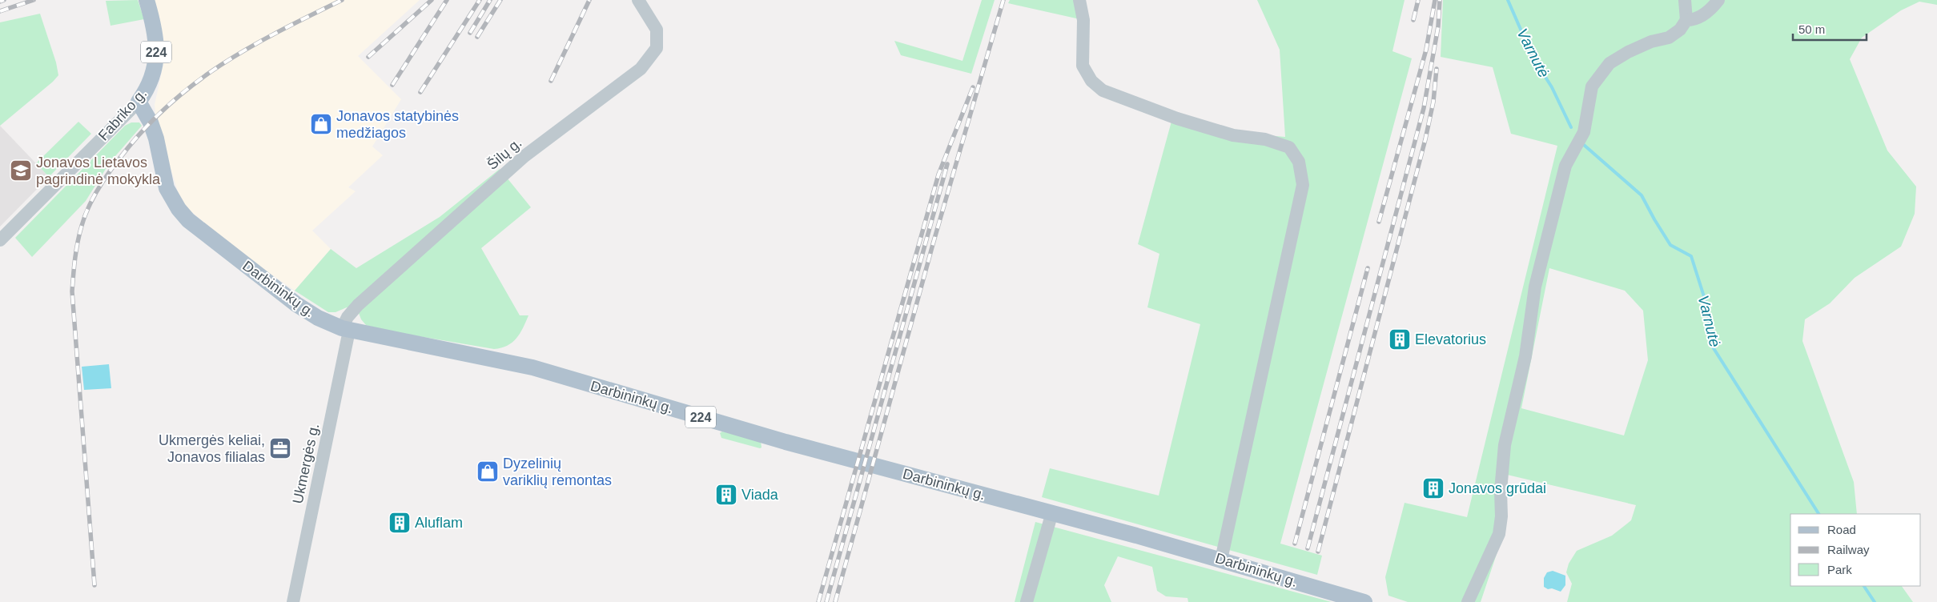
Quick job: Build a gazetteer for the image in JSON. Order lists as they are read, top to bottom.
{
  "streets": {
    "main road": ["224", "Fabriko g.", "Darbininkų g."],
    "street": ["Šilų g.", "Ukmergės g."]
  },
  "crossings": [
    ["Fabriko g.", "Darbininkų g."],
    ["Šilų g.", "Darbininkų g."],
    ["Šilų g.", "Ukmergės g."],
    ["Darbininkų g.", "Ukmergės g."]
  ],
  "water": ["Varnutė"],
  "places": {
    "shop": ["Jonavos statybinės medžiagos", "Dyzelinių variklių remontas"],
    "school or university": ["Jonavos Lietavos pagrindinė mokykla"],
    "building": [
      "Elevatorius",
      "Jonavos grūdai",
      "Viada",
      "Aluflam"
    ],
    "office": ["Ukmergės keliai, Jonavos filialas"]
  },
  "legend": ["Road", "Railway", "Park"],
  "scale_bar": "50 m"
}
